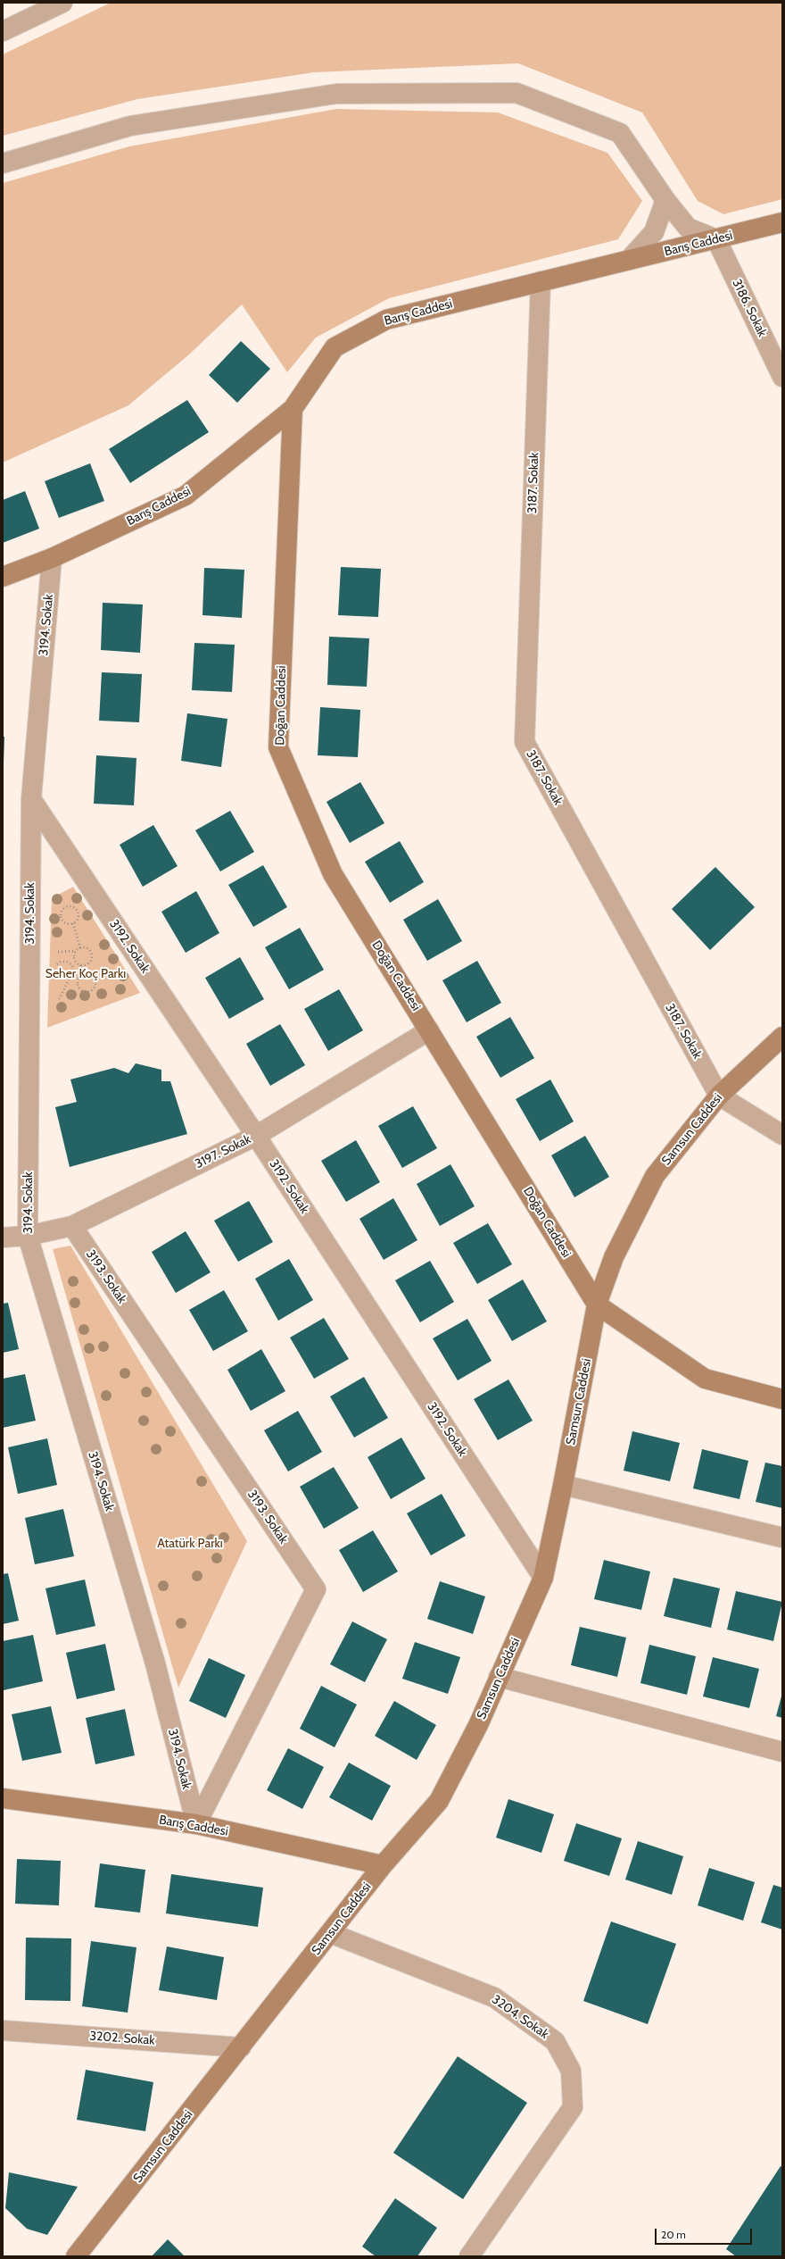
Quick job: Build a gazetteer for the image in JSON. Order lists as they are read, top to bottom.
{
  "streets": {
    "street": [
      "Barış Caddesi",
      "3186. Sokak",
      "3187. Sokak",
      "3194. Sokak",
      "Doğan Caddesi",
      "3192. Sokak",
      "Samsun Caddesi",
      "3197. Sokak",
      "3193. Sokak",
      "3204. Sokak",
      "3202. Sokak"
    ]
  },
  "crossings": [
    ["Barış Caddesi", "3186. Sokak"],
    ["Barış Caddesi", "3187. Sokak"],
    ["Barış Caddesi", "3194. Sokak"],
    ["Barış Caddesi", "Doğan Caddesi"],
    ["Barış Caddesi", "Samsun Caddesi"],
    ["Barış Caddesi", "3193. Sokak"],
    ["3187. Sokak", "Samsun Caddesi"],
    ["3194. Sokak", "3192. Sokak"],
    ["3194. Sokak", "3197. Sokak"],
    ["3194. Sokak", "3193. Sokak"],
    ["Doğan Caddesi", "Samsun Caddesi"],
    ["Doğan Caddesi", "3197. Sokak"],
    ["3192. Sokak", "Samsun Caddesi"],
    ["3192. Sokak", "3197. Sokak"],
    ["Samsun Caddesi", "3204. Sokak"],
    ["Samsun Caddesi", "3202. Sokak"],
    ["3197. Sokak", "3193. Sokak"]
  ],
  "parks": ["Seher Koç Parkı", "Atatürk Parkı"],
  "scale_bar": "20 m"
}
